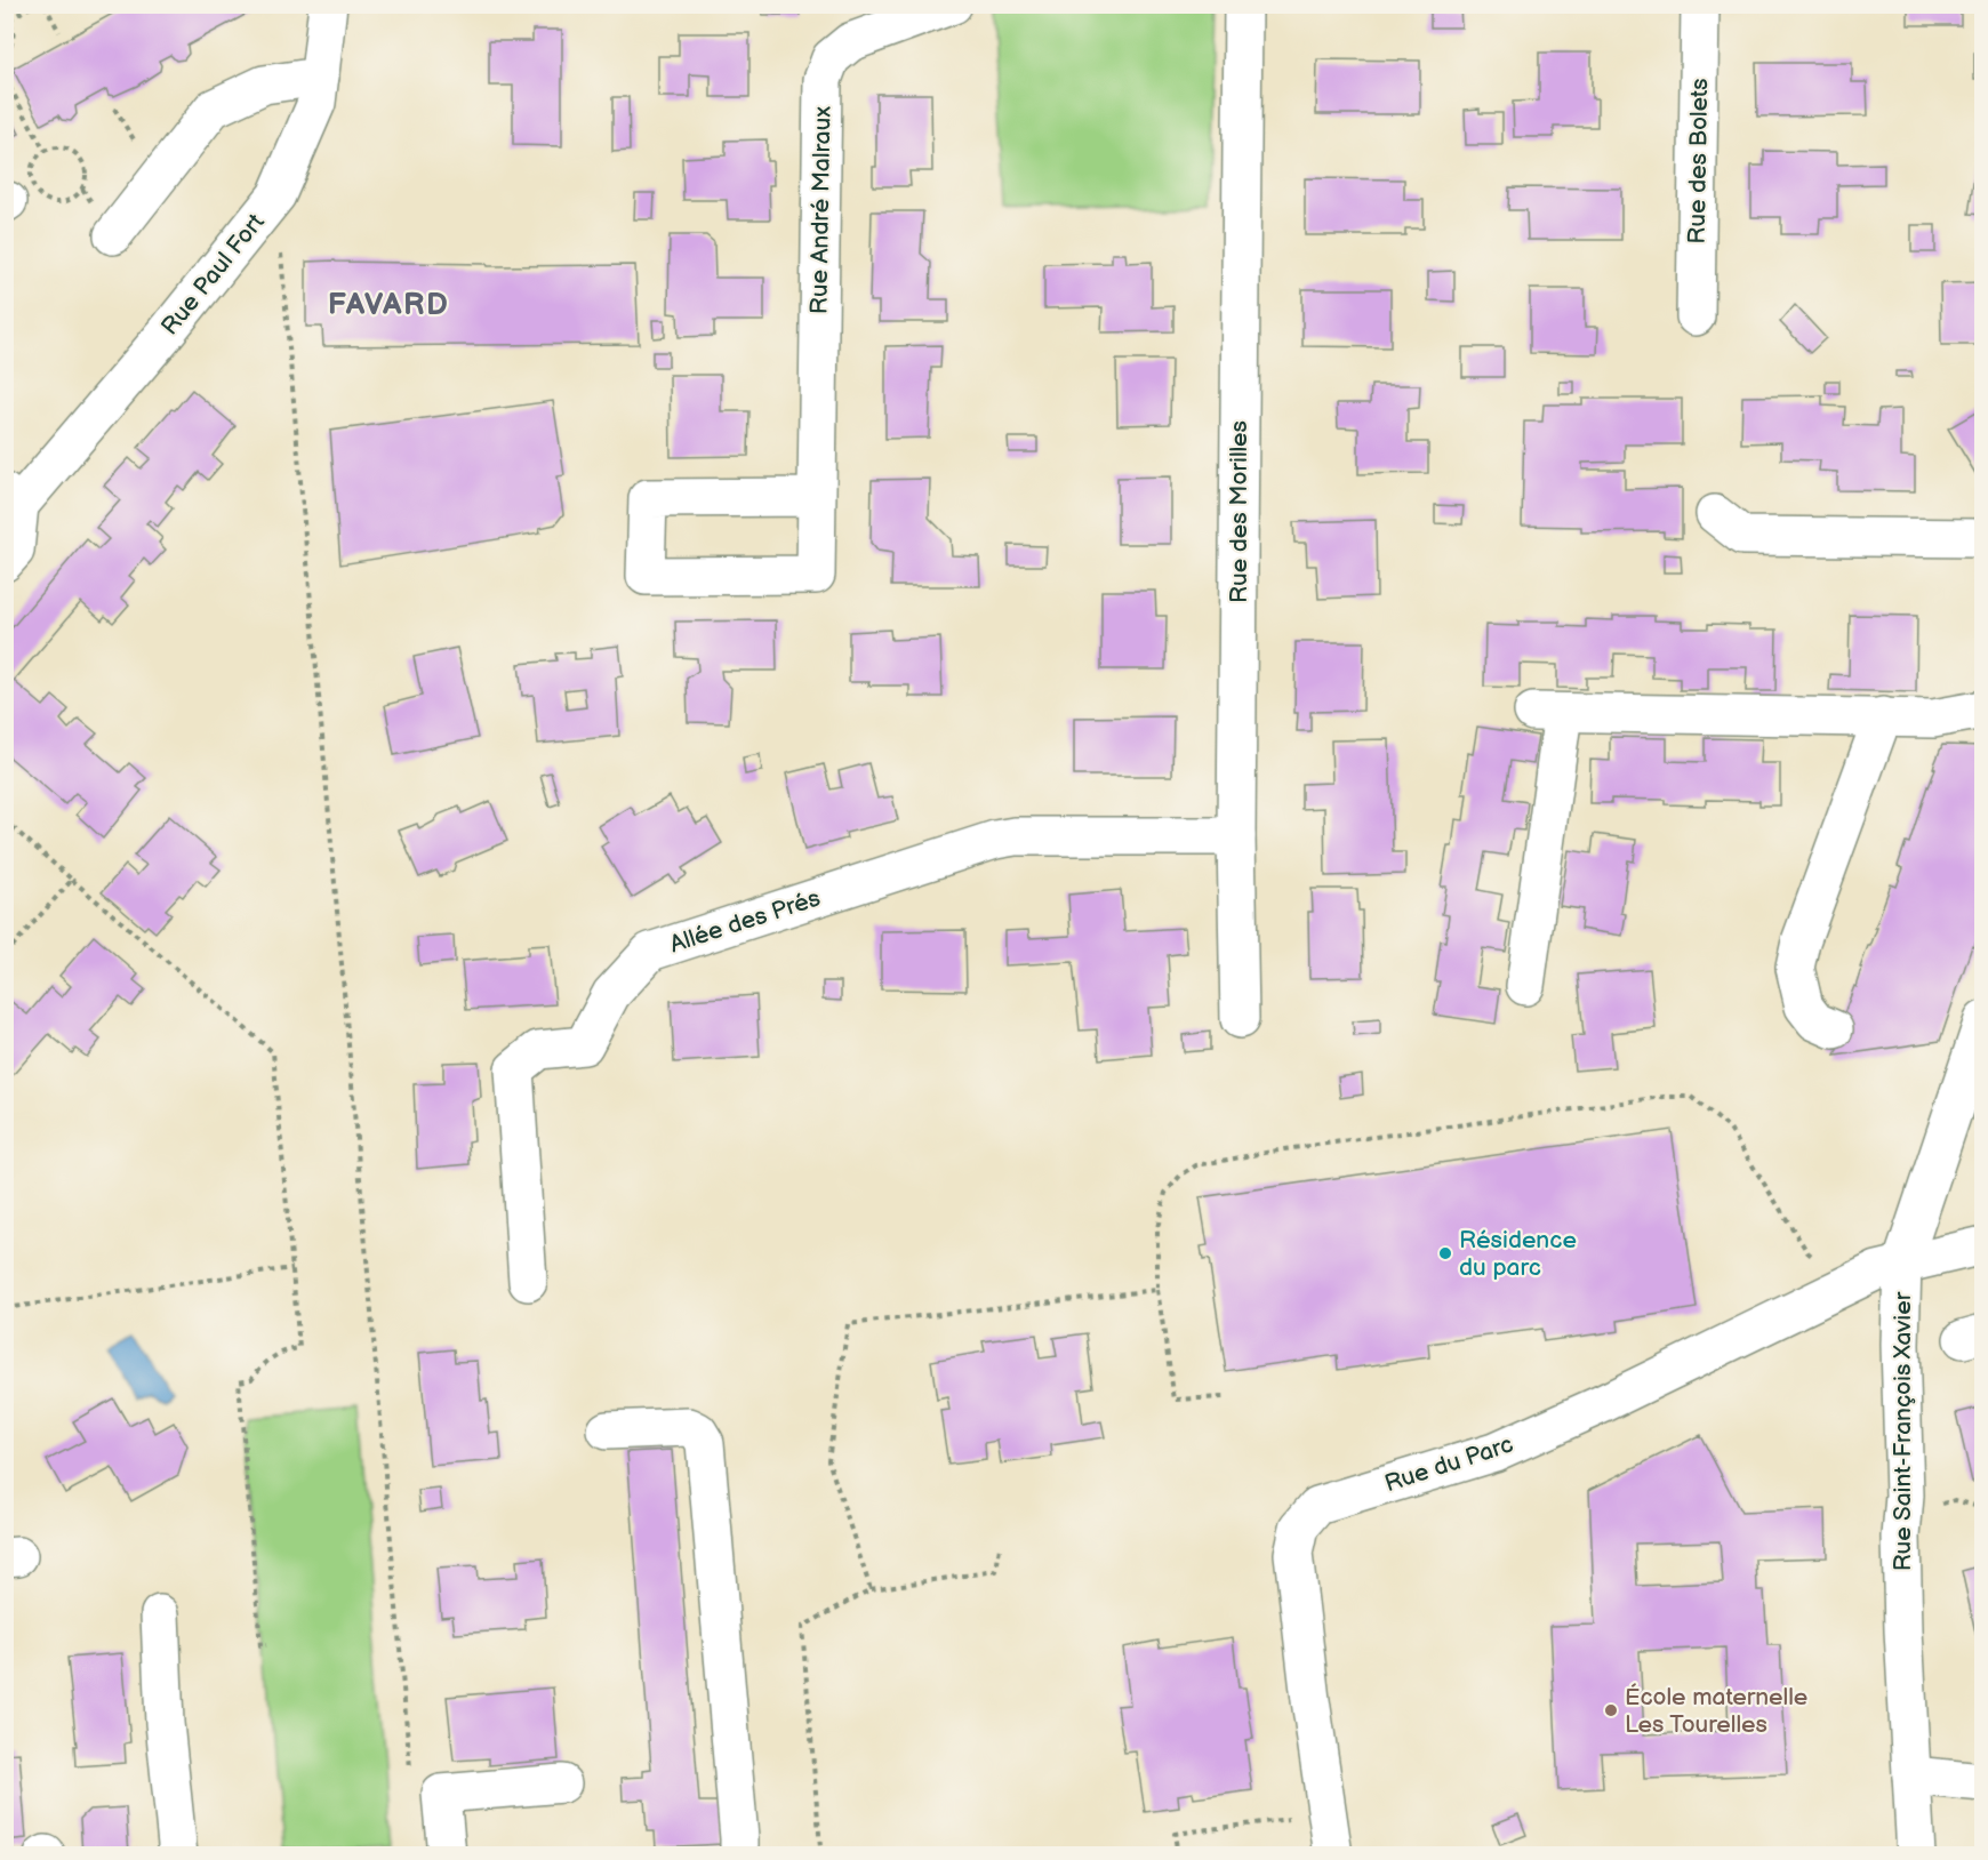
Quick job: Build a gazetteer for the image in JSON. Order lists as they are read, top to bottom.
{
  "streets": {
    "street": [
      "Rue des Bolets",
      "Rue André Malraux",
      "Rue Paul Fort",
      "Rue des Morilles",
      "Allée des Prés",
      "Rue Saint-François Xavier",
      "Rue du Parc"
    ]
  },
  "crossings": [
    ["Rue des Morilles", "Allée des Prés"],
    ["Rue Saint-François Xavier", "Rue du Parc"]
  ],
  "districts": ["FAVARD"],
  "places": ["Résidence du parc", "École maternelle Les Tourelles"]
}
